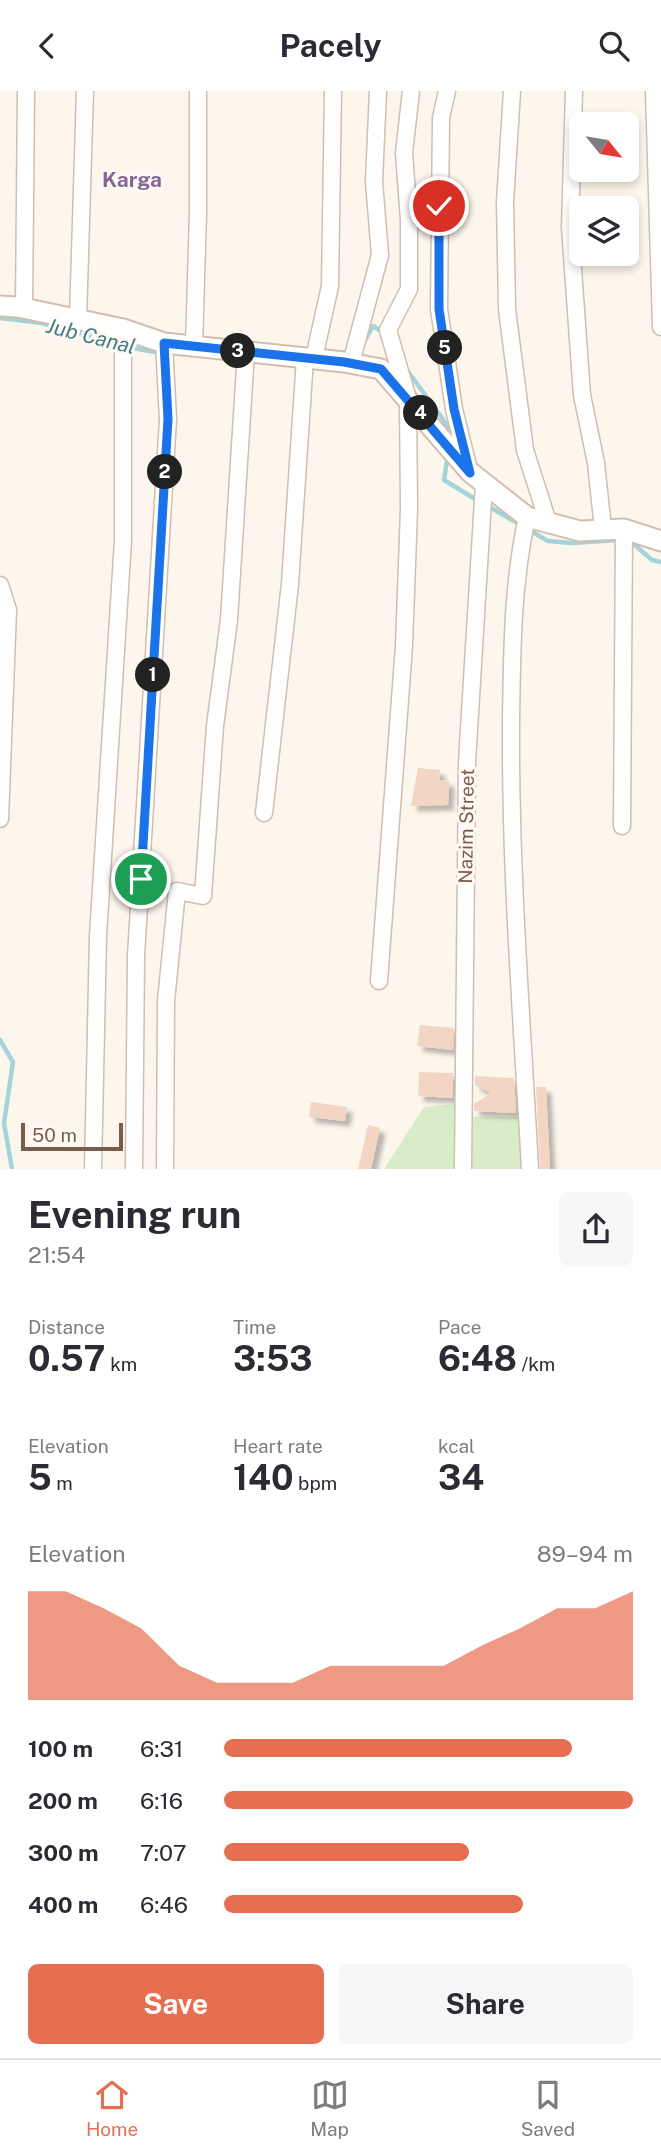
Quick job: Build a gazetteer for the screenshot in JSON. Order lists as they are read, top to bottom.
{
  "streets": {
    "street": ["Nazim Street"]
  },
  "districts": ["Karga"],
  "water": ["Jub Canal"],
  "scale_bar": "50 m",
  "north": "bottom right",
  "page": {
    "header": "Pacely",
    "pins": [
      "5",
      "3",
      "4",
      "2",
      "1"
    ],
    "scale": "50 m",
    "heading": ["Evening run", "21:54"],
    "stats": [
      ["Distance", "0.57 km"],
      ["Time", "3:53"],
      ["Pace", "6:48 /km"],
      ["Elevation", "5 m"],
      ["Heart rate", "140 bpm"],
      ["kcal", "34"]
    ],
    "chart": ["Elevation", "89–94 m"],
    "list": [
      {
        "name": "100 m",
        "note": "6:31"
      },
      {
        "name": "200 m",
        "note": "6:16"
      },
      {
        "name": "300 m",
        "note": "7:07"
      },
      {
        "name": "400 m",
        "note": "6:46"
      }
    ],
    "buttons": ["Save", "Share"],
    "tabs": ["Home", "Map", "Saved"]
  }
}
